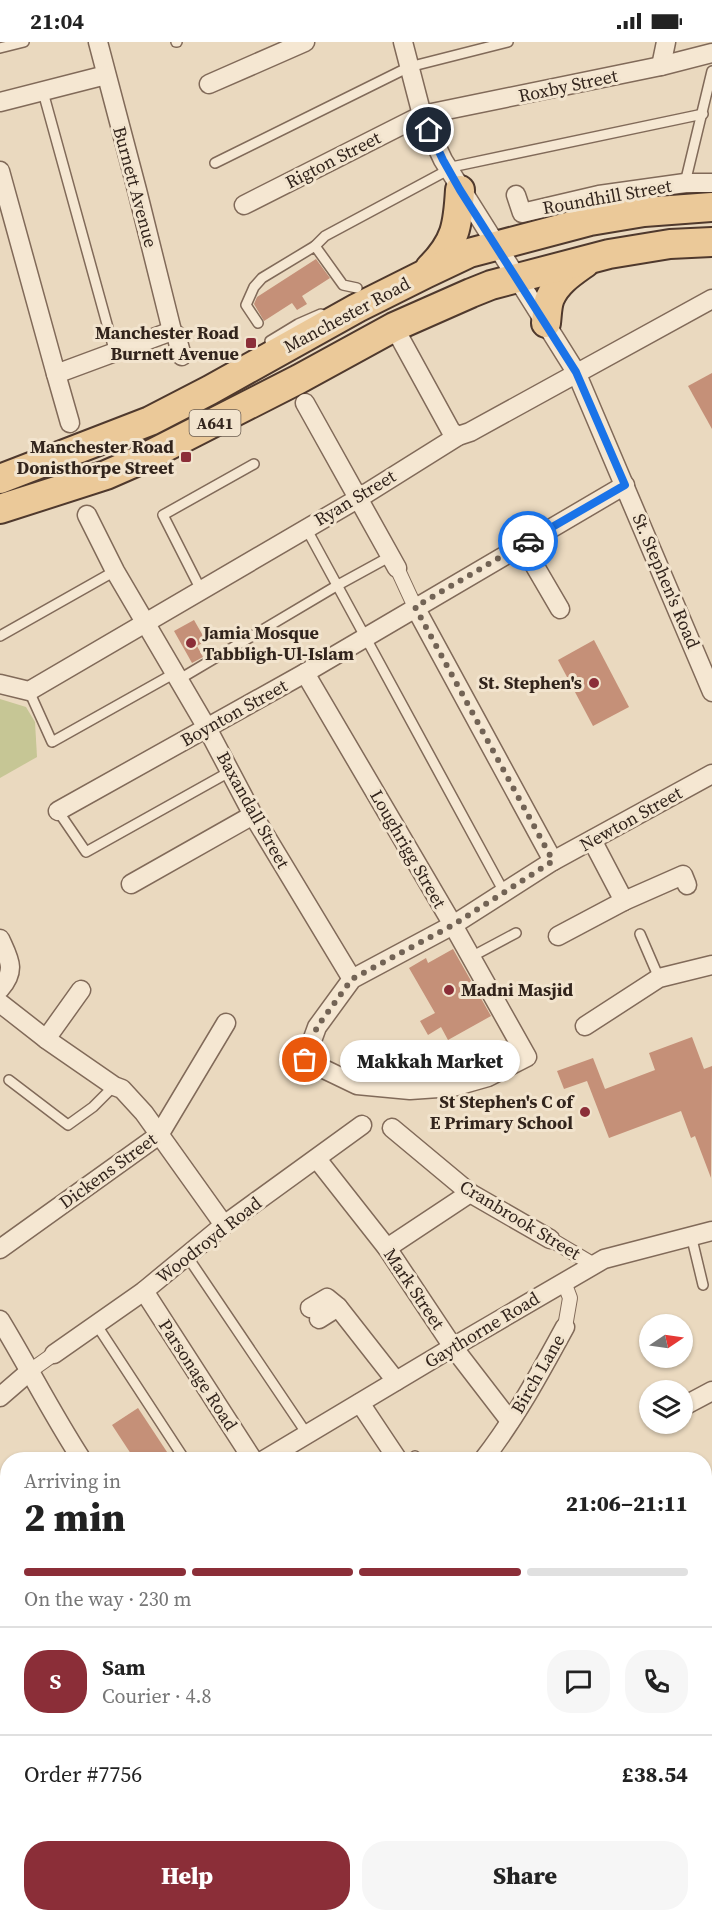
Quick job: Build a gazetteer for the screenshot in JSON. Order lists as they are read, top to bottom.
{
  "streets": {
    "main road": ["Manchester Road", "A641"],
    "street": [
      "Roxby Street",
      "Rigton Street",
      "Burnett Avenue",
      "Roundhill Street",
      "Ryan Street",
      "St. Stephen's Road",
      "Boynton Street",
      "Baxandall Street",
      "Newton Street",
      "Loughrigg Street",
      "Dickens Street",
      "Cranbrook Street",
      "Woodroyd Road",
      "Mark Street",
      "Gaythorne Road",
      "Birch Lane",
      "Parsonage Road"
    ]
  },
  "crossings": [
    ["Roxby Street", "Rigton Street"],
    ["Roxby Street", "St. Stephen's Road"],
    ["Rigton Street", "St. Stephen's Road"],
    ["Manchester Road", "St. Stephen's Road"],
    ["Ryan Street", "St. Stephen's Road"],
    ["Ryan Street", "Baxandall Street"],
    ["St. Stephen's Road", "Boynton Street"],
    ["Boynton Street", "Baxandall Street"],
    ["Boynton Street", "Loughrigg Street"],
    ["Baxandall Street", "Newton Street"],
    ["Newton Street", "Loughrigg Street"],
    ["Cranbrook Street", "Gaythorne Road"],
    ["Woodroyd Road", "Mark Street"],
    ["Woodroyd Road", "Parsonage Road"],
    ["Mark Street", "Gaythorne Road"],
    ["Mark Street", "Birch Lane"],
    ["Gaythorne Road", "Birch Lane"]
  ],
  "places": {
    "transit": ["Manchester Road Burnett Avenue", "Manchester Road Donisthorpe Street"],
    "other": [
      "Jamia Mosque Tabbligh-Ul-Islam",
      "St. Stephen's",
      "Madni Masjid",
      "Makkah Market",
      "St Stephen's C of E Primary School"
    ]
  },
  "north": "right",
  "page": {
    "status": "21:04",
    "bubble": "Makkah Market",
    "heading": ["2 min", "Arriving in", "21:06–21:11"],
    "panel": [
      "Sam",
      "Courier · 4.8",
      "Order #7756",
      "£38.54"
    ],
    "bar": "On the way · 230 m",
    "round": "S",
    "buttons": ["Help", "Share"]
  }
}
